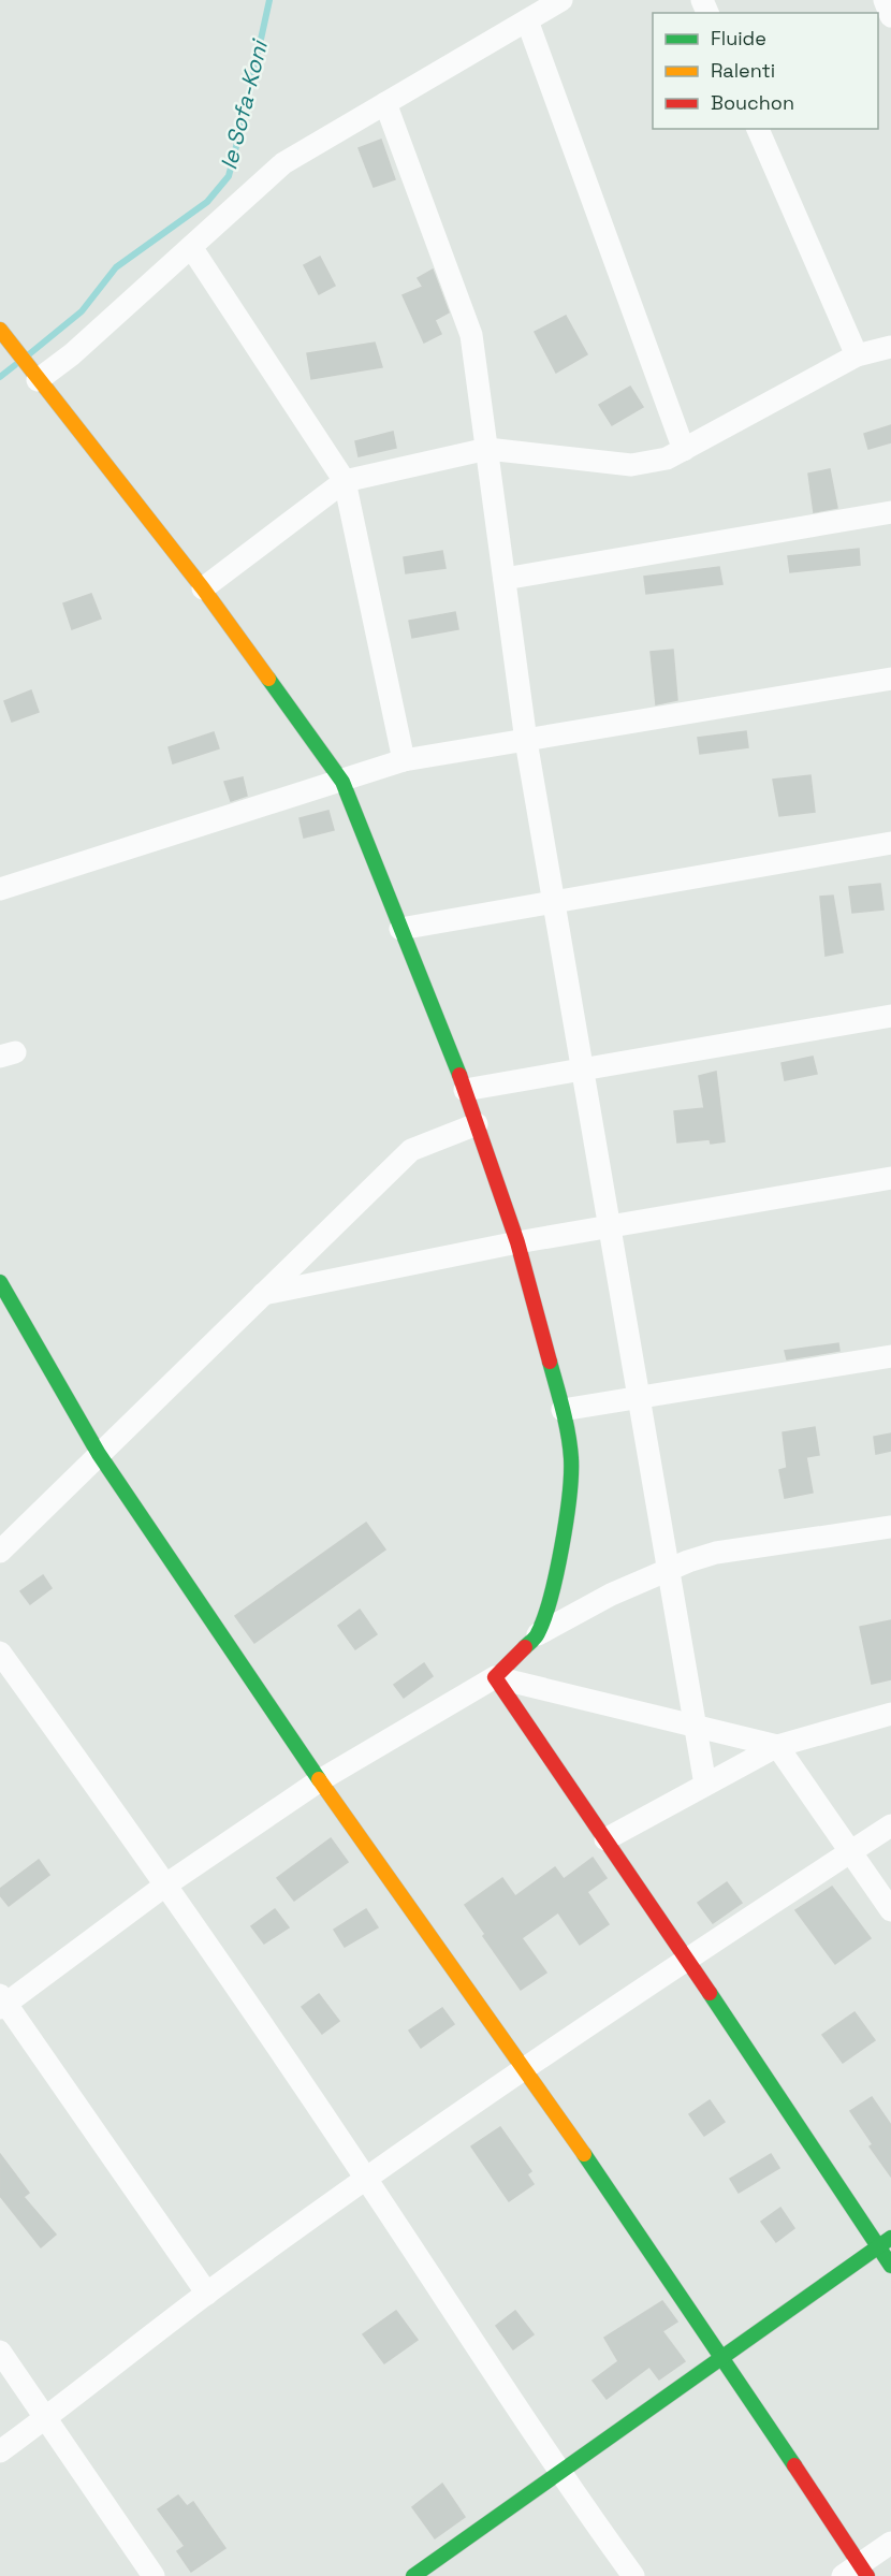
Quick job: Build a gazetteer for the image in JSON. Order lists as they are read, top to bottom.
{
  "water": ["le Sofa-Koni"],
  "legend": ["Fluide", "Ralenti", "Bouchon"]
}
